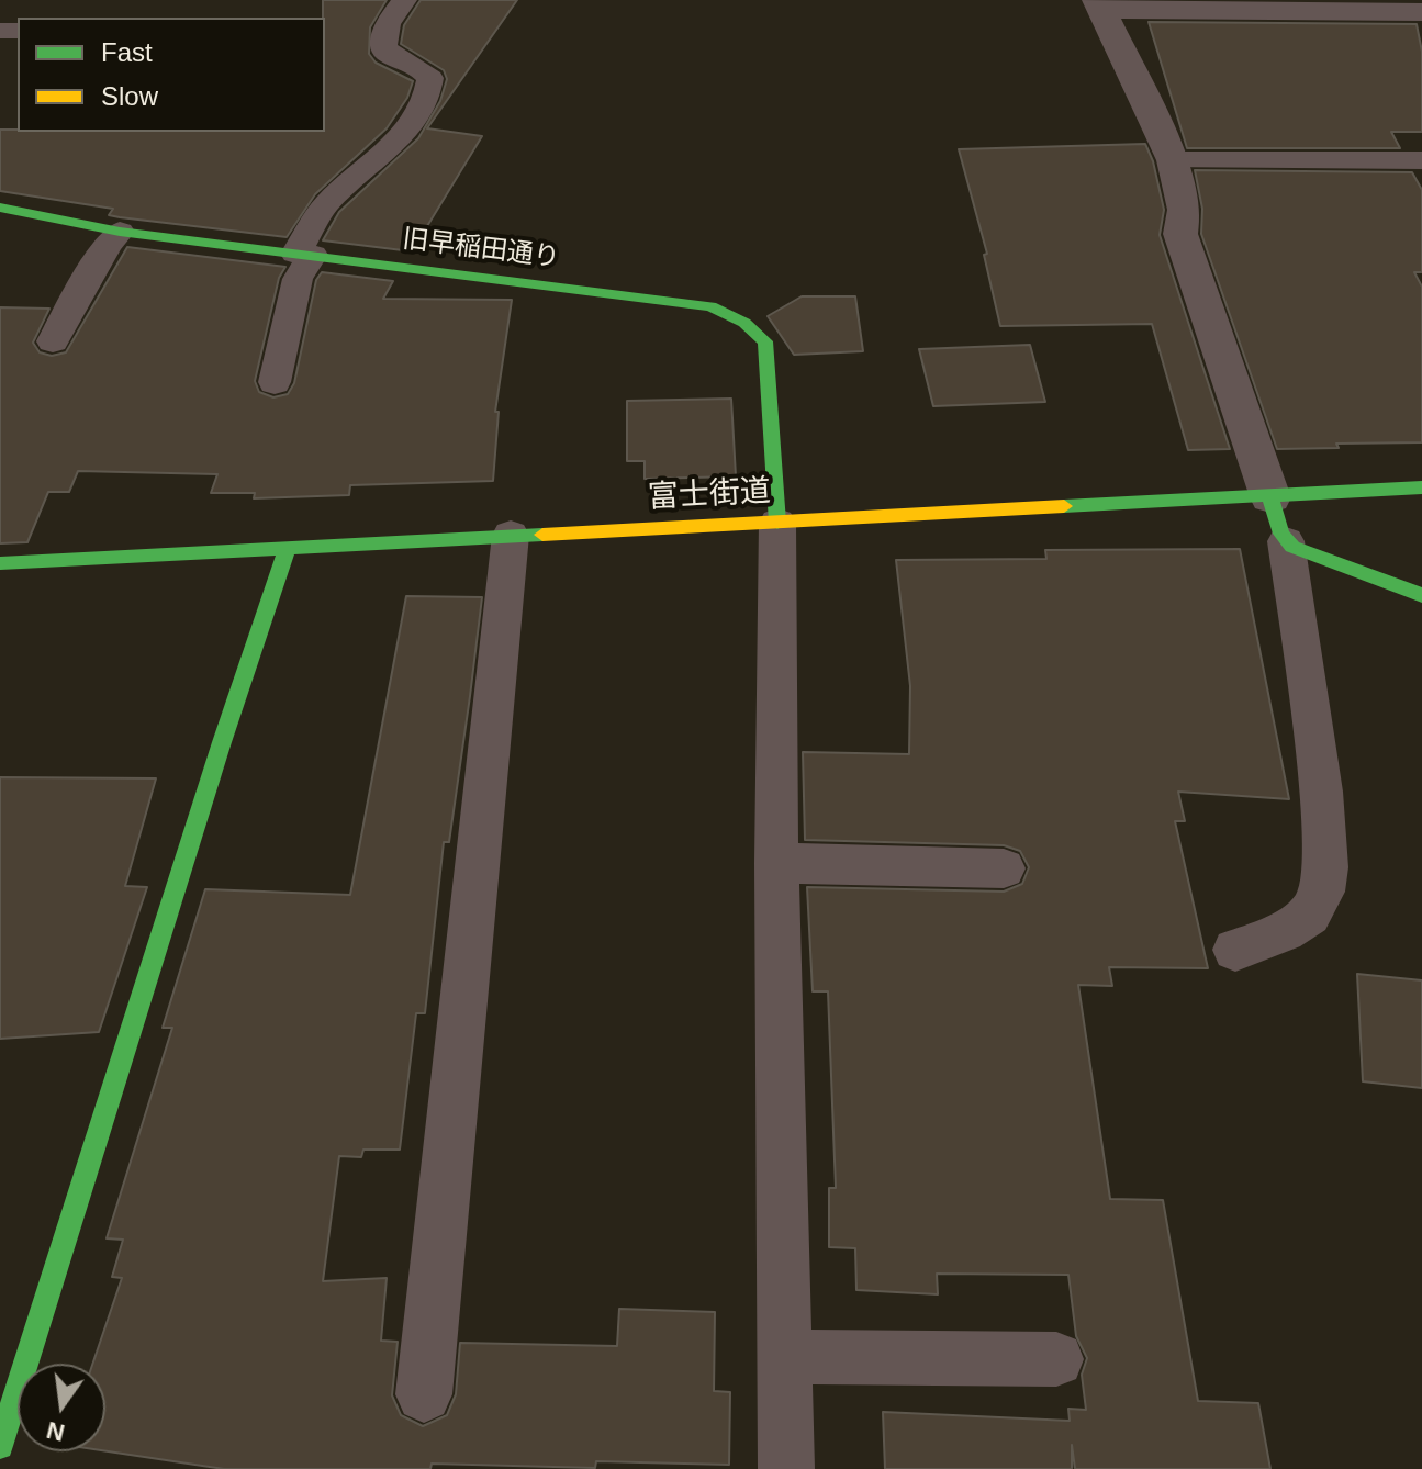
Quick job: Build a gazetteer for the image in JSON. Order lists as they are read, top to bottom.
{
  "streets": {
    "main road": ["旧早稲田通り", "富士街道"]
  },
  "crossings": [
    ["旧早稲田通り", "富士街道"]
  ],
  "legend": ["Fast", "Slow"],
  "north": "bottom"
}
